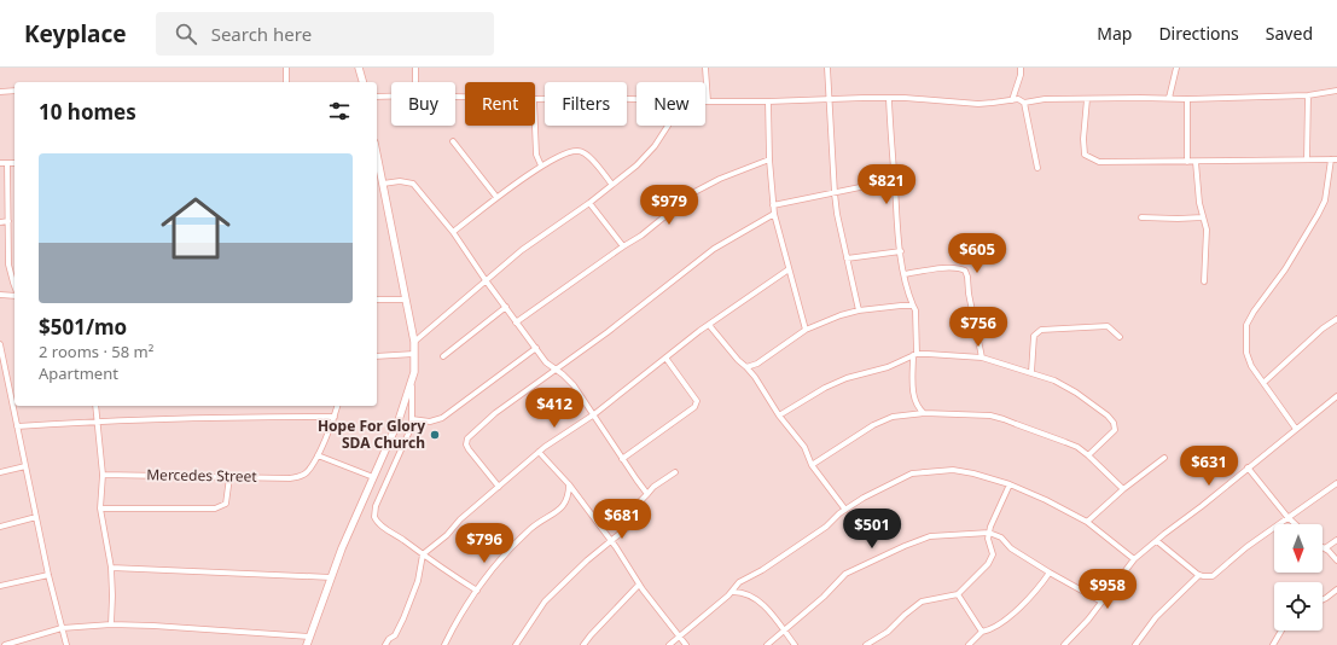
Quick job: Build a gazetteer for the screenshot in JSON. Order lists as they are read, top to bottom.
{
  "streets": {
    "street": ["Mercedes Street"]
  },
  "places": ["Hope For Glory SDA Church"],
  "north": "bottom",
  "page": {
    "header": "Keyplace",
    "search": "Search here",
    "nav": ["Map", "Directions", "Saved"],
    "chip": [
      "Buy",
      "Rent",
      "Filters",
      "New"
    ],
    "heading": "10 homes",
    "list": [
      {
        "name": "$501/mo",
        "note": "2 rooms · 58 m² · Apartment"
      }
    ],
    "price": [
      "$821",
      "$979",
      "$605",
      "$756",
      "$412",
      "$631",
      "$681",
      "$501",
      "$796",
      "$958"
    ]
  }
}
